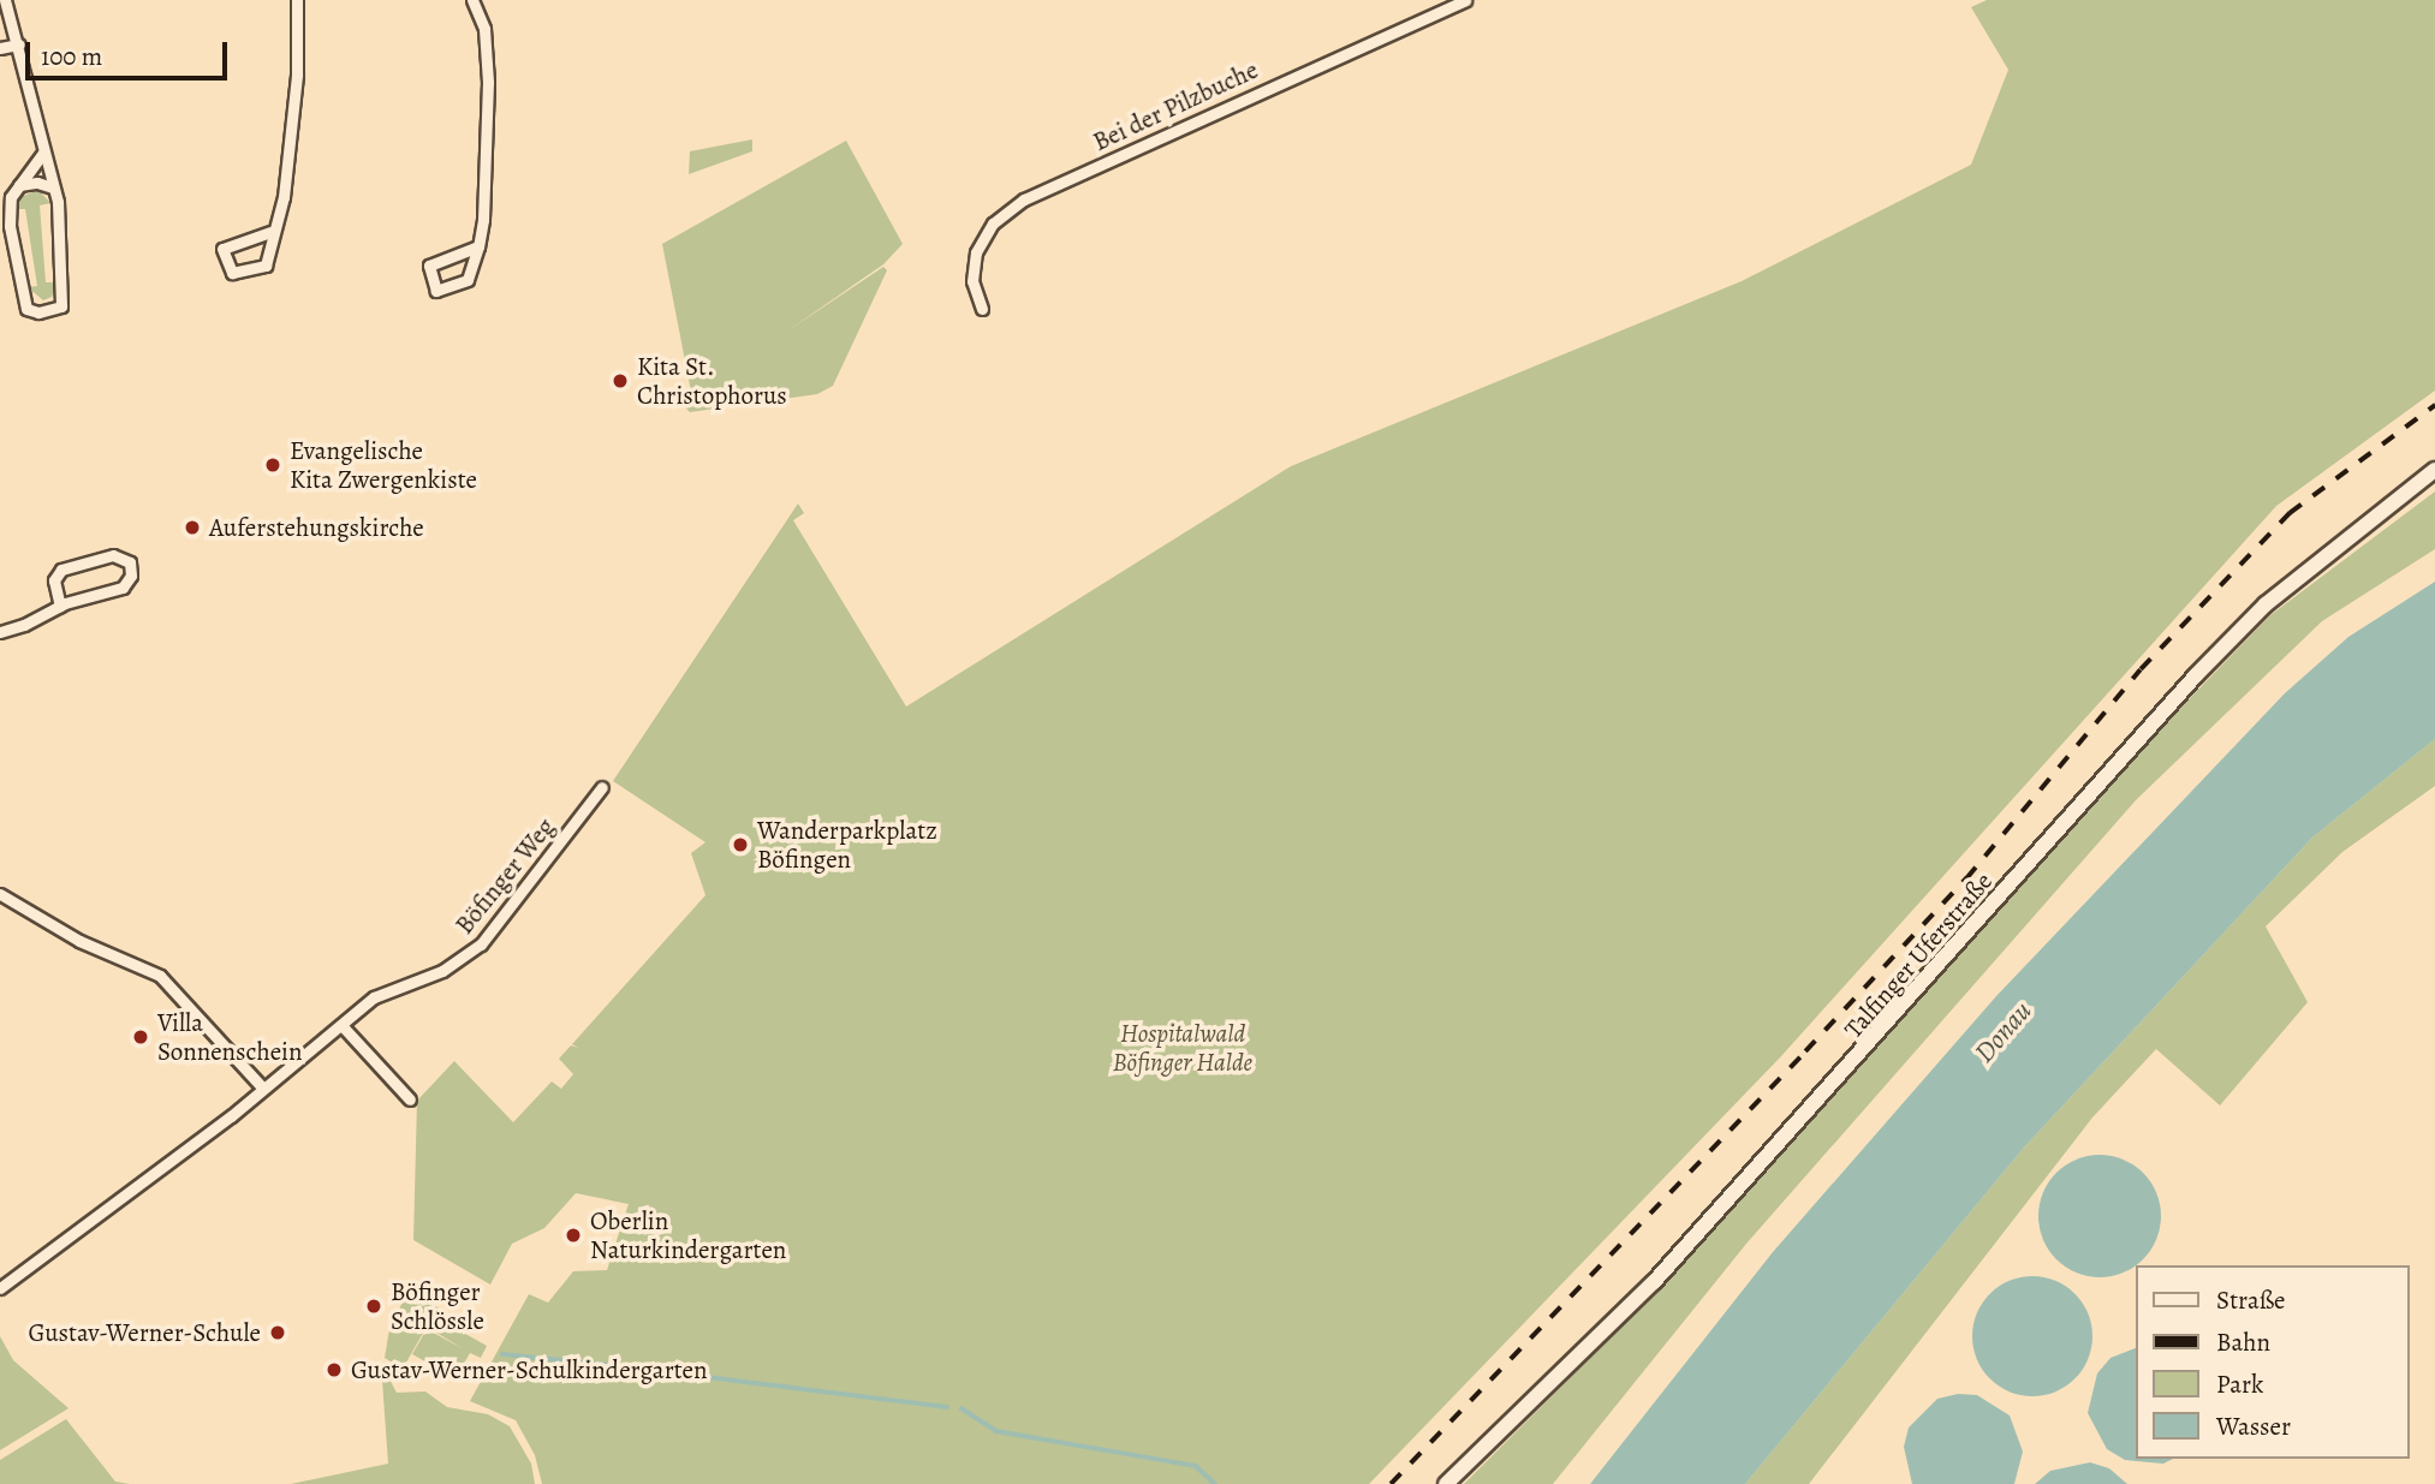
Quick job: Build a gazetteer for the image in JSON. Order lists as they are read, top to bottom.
{
  "streets": {
    "street": ["Bei der Pilzbuche", "Böfinger Weg", "Talfinger Uferstraße"]
  },
  "water": ["Donau"],
  "parks": ["Hospitalwald Böfinger Halde"],
  "places": [
    "Kita St. Christophorus",
    "Evangelische Kita Zwergenkiste",
    "Auferstehungskirche",
    "Wanderparkplatz Böfingen",
    "Villa Sonnenschein",
    "Oberlin Naturkindergarten",
    "Böfinger Schlössle",
    "Gustav-Werner-Schule",
    "Gustav-Werner-Schulkindergarten"
  ],
  "legend": [
    "Straße",
    "Bahn",
    "Park",
    "Wasser"
  ],
  "scale_bar": "100 m"
}
